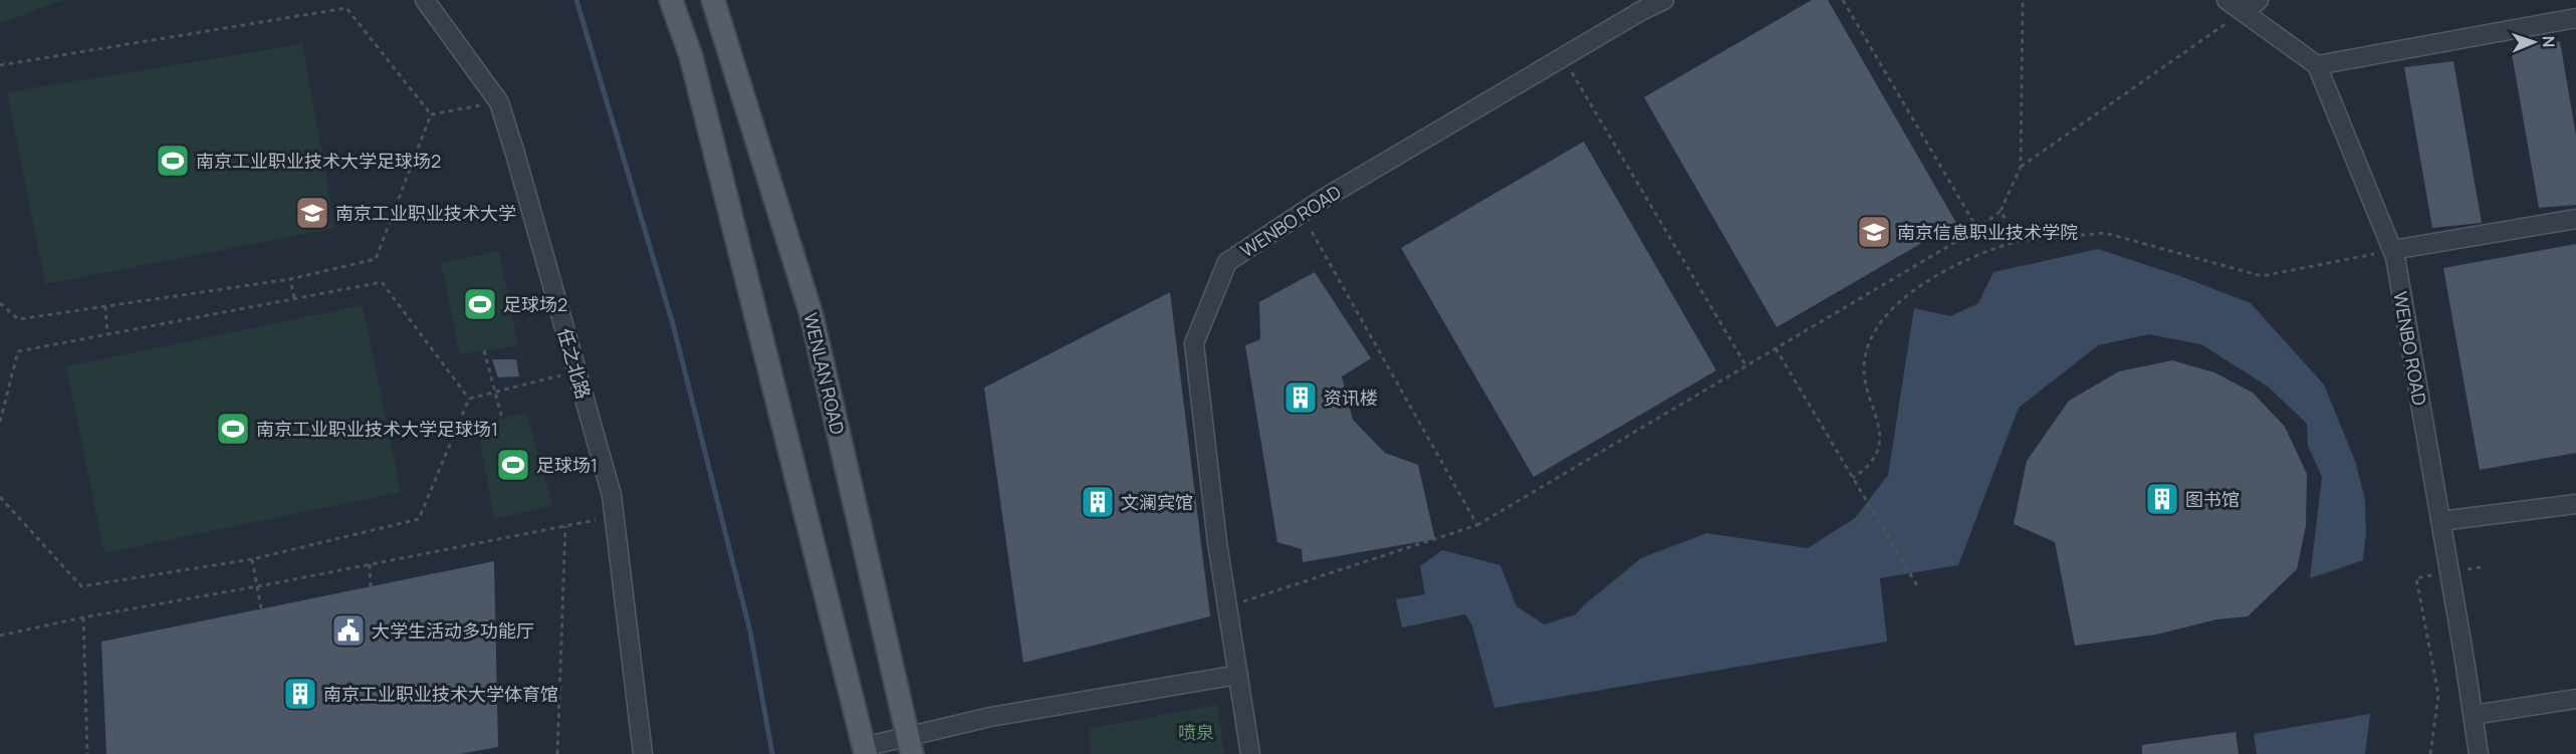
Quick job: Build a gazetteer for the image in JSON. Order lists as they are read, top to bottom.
{
  "streets": {
    "main road": ["WENLAN ROAD"],
    "street": ["WENBO ROAD", "任之北路"]
  },
  "parks": ["喷泉"],
  "places": {
    "sports": [
      "南京工业职业技术大学足球场2",
      "足球场2",
      "南京工业职业技术大学足球场1",
      "足球场1"
    ],
    "school or university": ["南京工业职业技术大学", "南京信息职业技术学院"],
    "building": [
      "资讯楼",
      "图书馆",
      "文澜宾馆",
      "南京工业职业技术大学体育馆"
    ],
    "public building": ["大学生活动多功能厅"]
  },
  "north": "right"
}
